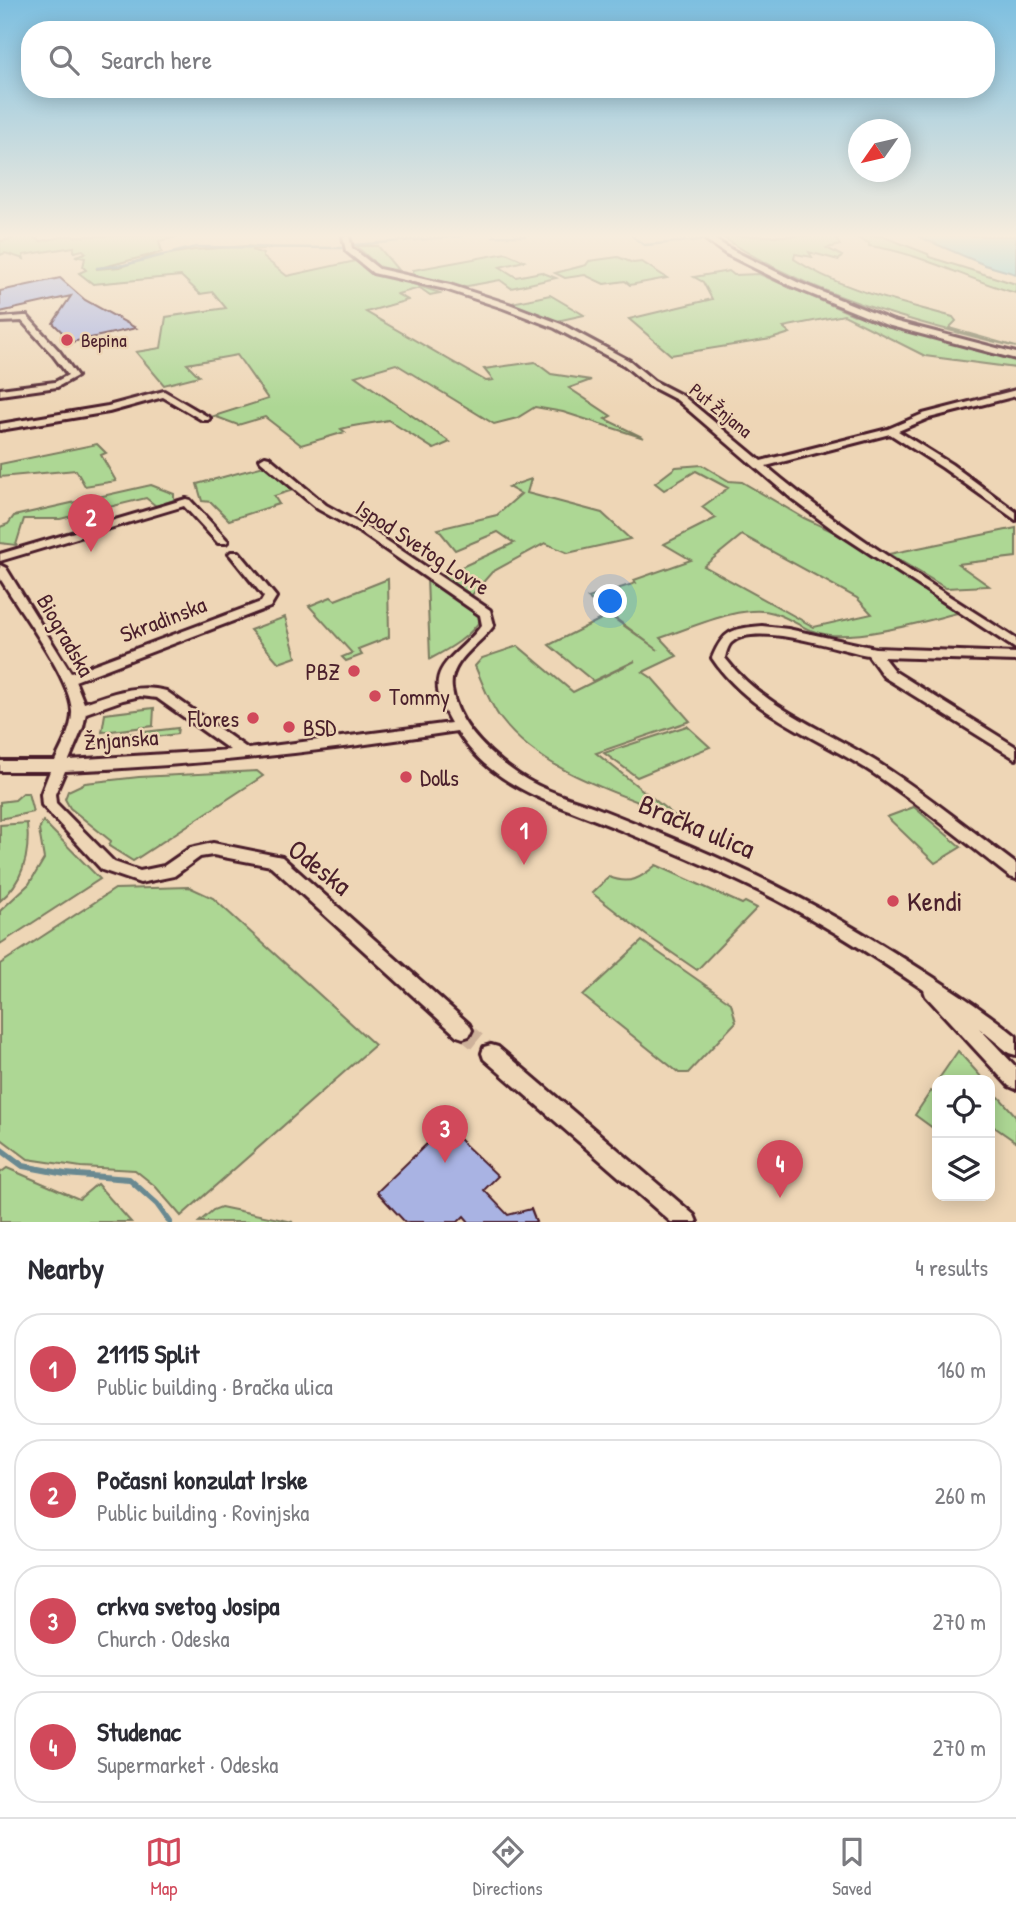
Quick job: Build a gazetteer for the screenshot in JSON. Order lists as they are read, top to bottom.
{
  "streets": {
    "street": [
      "Put Žnjana",
      "Ispod Svetog Lovre",
      "Skradinska",
      "Biogradska",
      "Žnjanska",
      "Bračka ulica",
      "Odeska"
    ]
  },
  "crossings": [
    ["Ispod Svetog Lovre", "Žnjanska"],
    ["Ispod Svetog Lovre", "Bračka ulica"],
    ["Skradinska", "Biogradska"],
    ["Biogradska", "Žnjanska"],
    ["Biogradska", "Odeska"],
    ["Žnjanska", "Bračka ulica"],
    ["Žnjanska", "Odeska"]
  ],
  "places": [
    "Bepina",
    "PBZ",
    "Tommy",
    "Flores",
    "BSD",
    "Dolls",
    "Kendi"
  ],
  "north": "bottom left",
  "page": {
    "search": "Search here",
    "pins": [
      "2",
      "1",
      "3",
      "4"
    ],
    "heading": ["Nearby", "4 results"],
    "list": [
      {
        "mark": "1",
        "name": "21115 Split",
        "note": "Public building · Bračka ulica",
        "value": "160 m"
      },
      {
        "mark": "2",
        "name": "Počasni konzulat Irske",
        "note": "Public building · Rovinjska",
        "value": "260 m"
      },
      {
        "mark": "3",
        "name": "crkva svetog Josipa",
        "note": "Church · Odeska",
        "value": "270 m"
      },
      {
        "mark": "4",
        "name": "Studenac",
        "note": "Supermarket · Odeska",
        "value": "270 m"
      }
    ],
    "nav": ["Map", "Directions", "Saved"]
  }
}
